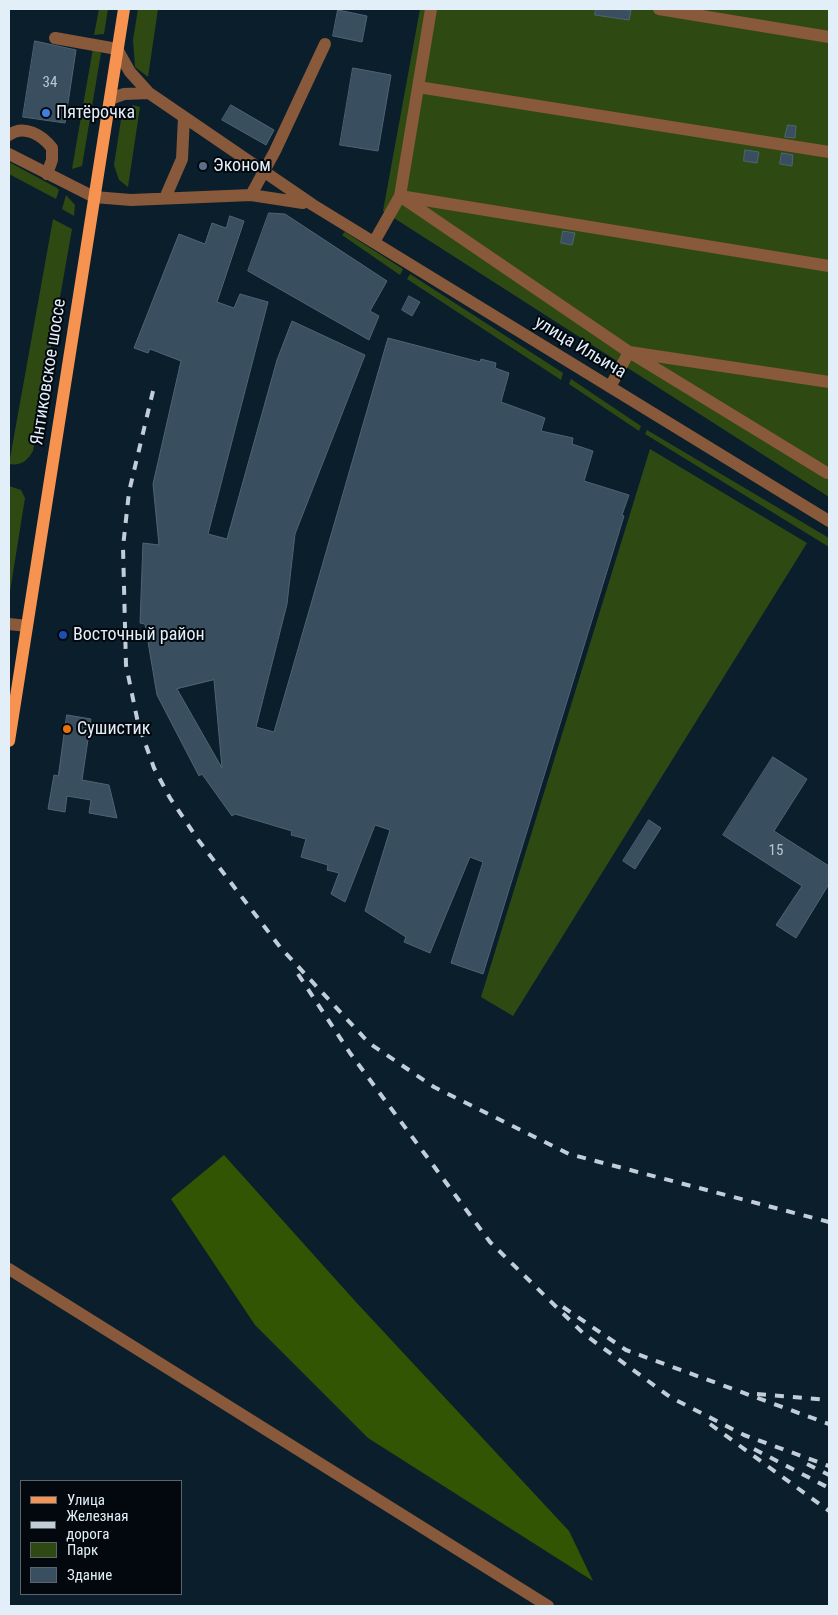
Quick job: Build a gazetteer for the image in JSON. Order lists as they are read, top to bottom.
{
  "streets": {
    "main road": ["Янтиковское шоссе"],
    "street": ["улица Ильича"]
  },
  "crossings": [
    ["улица Ильича", "Янтиковское шоссе"]
  ],
  "places": [
    "Пятёрочка",
    "Эконом",
    "Восточный район",
    "Сушистик"
  ],
  "house_numbers": ["34", "15"],
  "legend": [
    "Улица",
    "Железная дорога",
    "Парк",
    "Здание"
  ]
}
